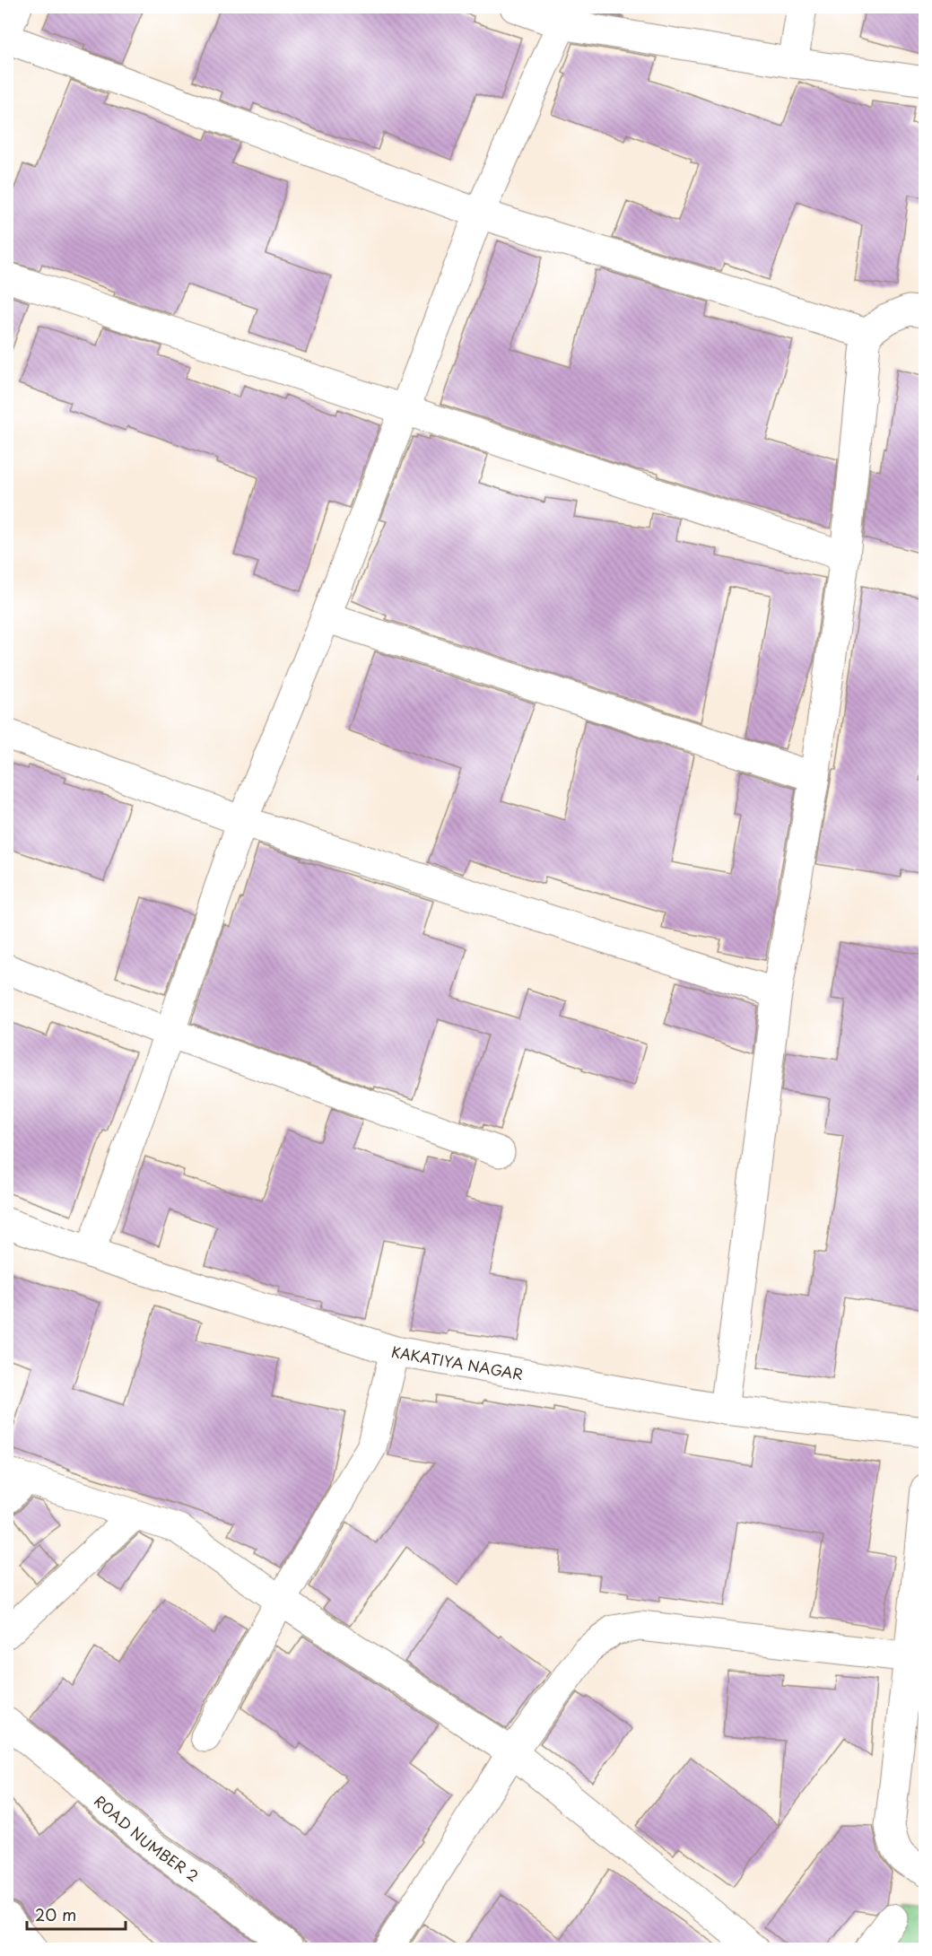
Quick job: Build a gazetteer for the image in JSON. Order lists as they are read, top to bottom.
{
  "streets": {
    "street": ["KAKATIYA NAGAR", "ROAD NUMBER 2"]
  },
  "scale_bar": "20 m"
}
